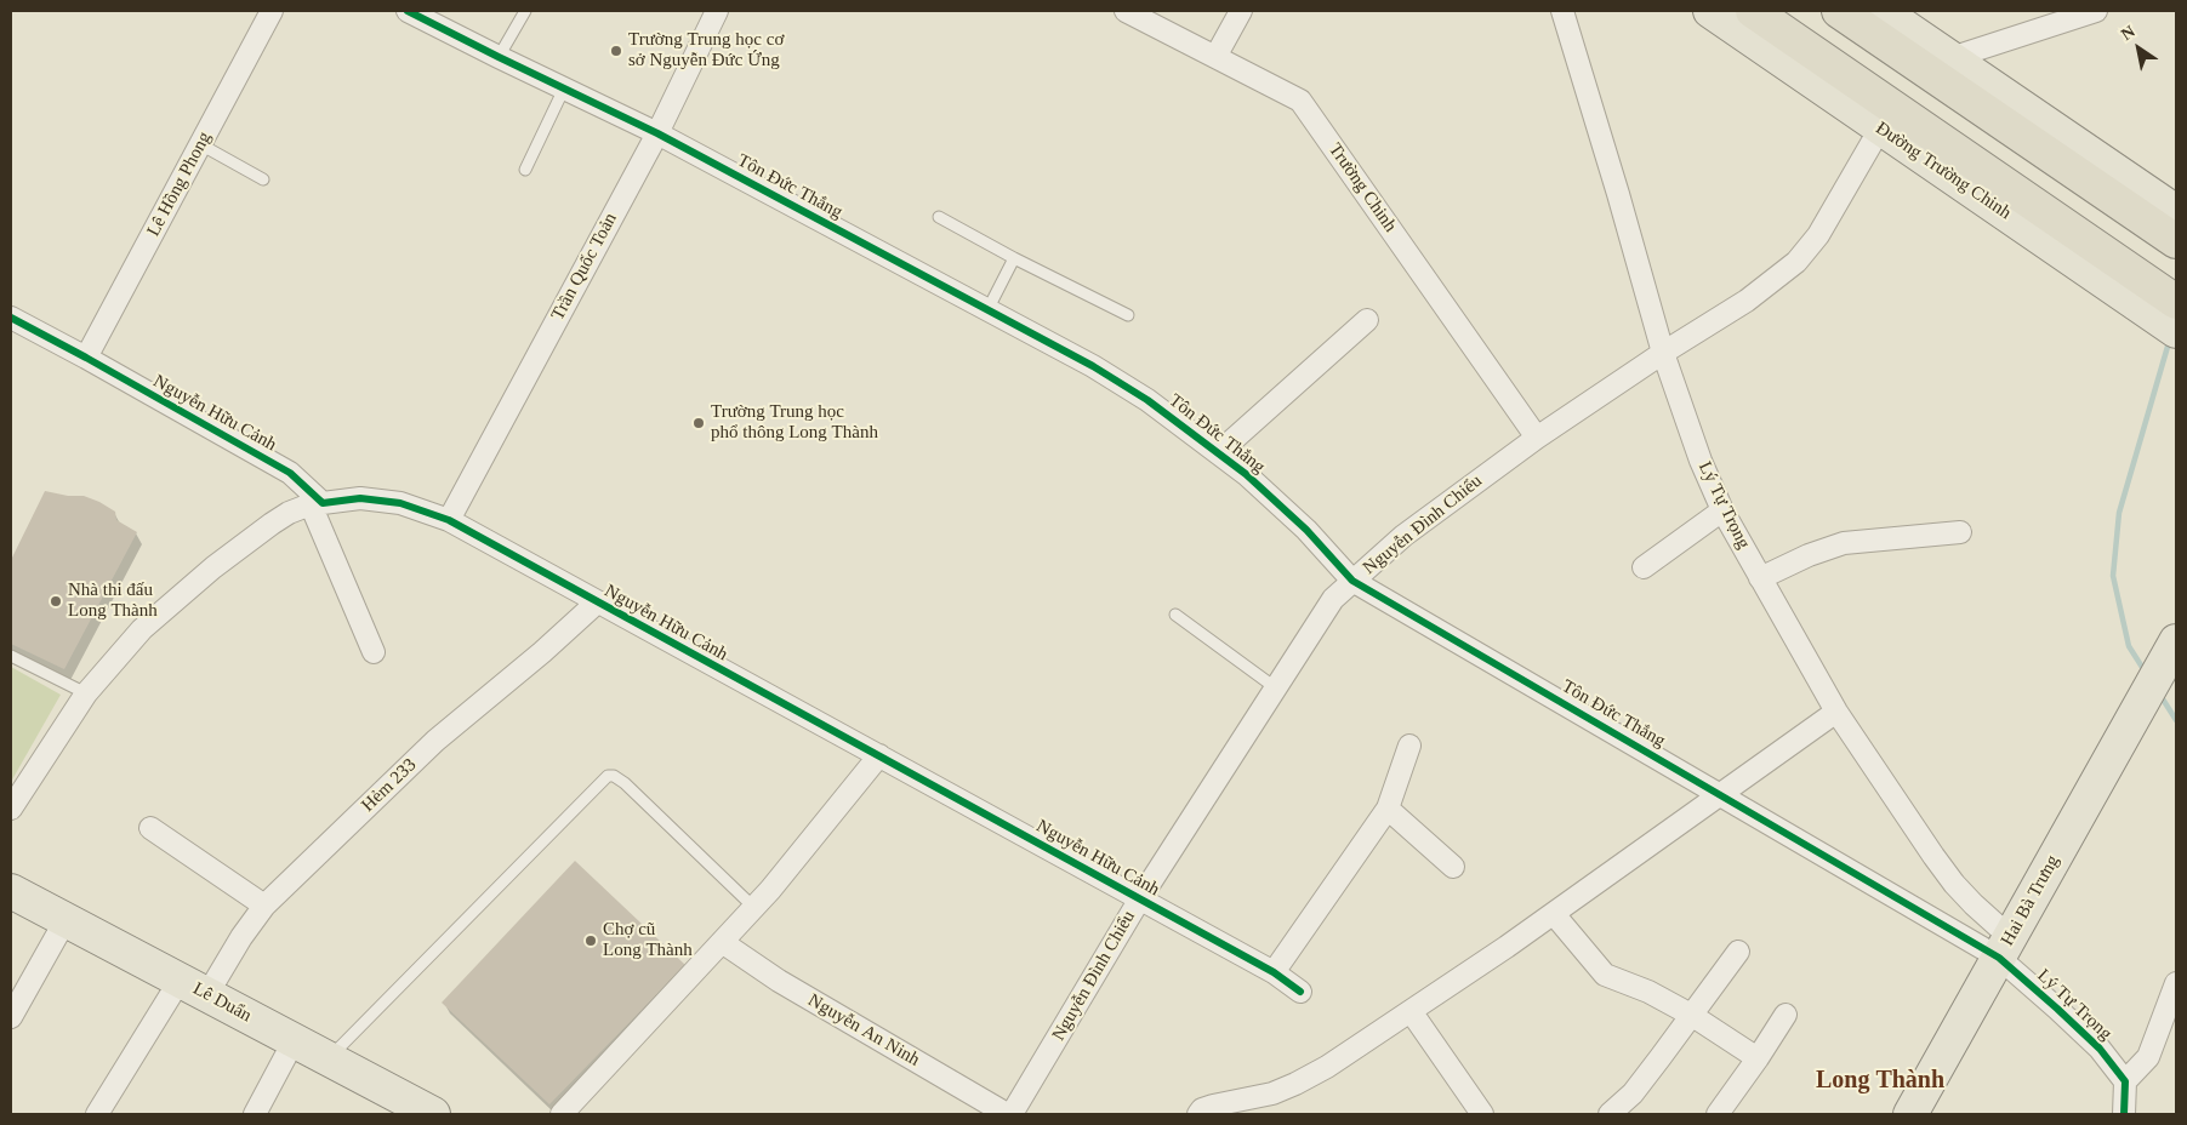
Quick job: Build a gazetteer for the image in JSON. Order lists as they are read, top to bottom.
{
  "streets": {
    "highway": ["Đường Trường Chinh"],
    "main road": ["Hai Bà Trưng", "Lê Duẩn"],
    "street": [
      "Lê Hồng Phong",
      "Tôn Đức Thắng",
      "Trường Chinh",
      "Trần Quốc Toản",
      "Nguyễn Hữu Cảnh",
      "Lý Tự Trọng",
      "Nguyễn Đình Chiểu",
      "Hẻm 233",
      "Nguyễn An Ninh"
    ]
  },
  "crossings": [
    ["Đường Trường Chinh", "Nguyễn Đình Chiểu"],
    ["Lê Hồng Phong", "Nguyễn Hữu Cảnh"],
    ["Tôn Đức Thắng", "Trần Quốc Toản"],
    ["Tôn Đức Thắng", "Lý Tự Trọng"],
    ["Tôn Đức Thắng", "Nguyễn Đình Chiểu"],
    ["Tôn Đức Thắng", "Hai Bà Trưng"],
    ["Trường Chinh", "Nguyễn Đình Chiểu"],
    ["Trần Quốc Toản", "Nguyễn Hữu Cảnh"],
    ["Nguyễn Hữu Cảnh", "Nguyễn Đình Chiểu"],
    ["Nguyễn Hữu Cảnh", "Hẻm 233"],
    ["Lý Tự Trọng", "Nguyễn Đình Chiểu"],
    ["Lý Tự Trọng", "Hai Bà Trưng"],
    ["Hẻm 233", "Lê Duẩn"]
  ],
  "districts": ["Long Thành"],
  "places": [
    "Trường Trung học cơ sở Nguyễn Đức Ứng",
    "Trường Trung học phổ thông Long Thành",
    "Nhà thi đấu Long Thành",
    "Chợ cũ Long Thành"
  ],
  "north": "top left"
}
